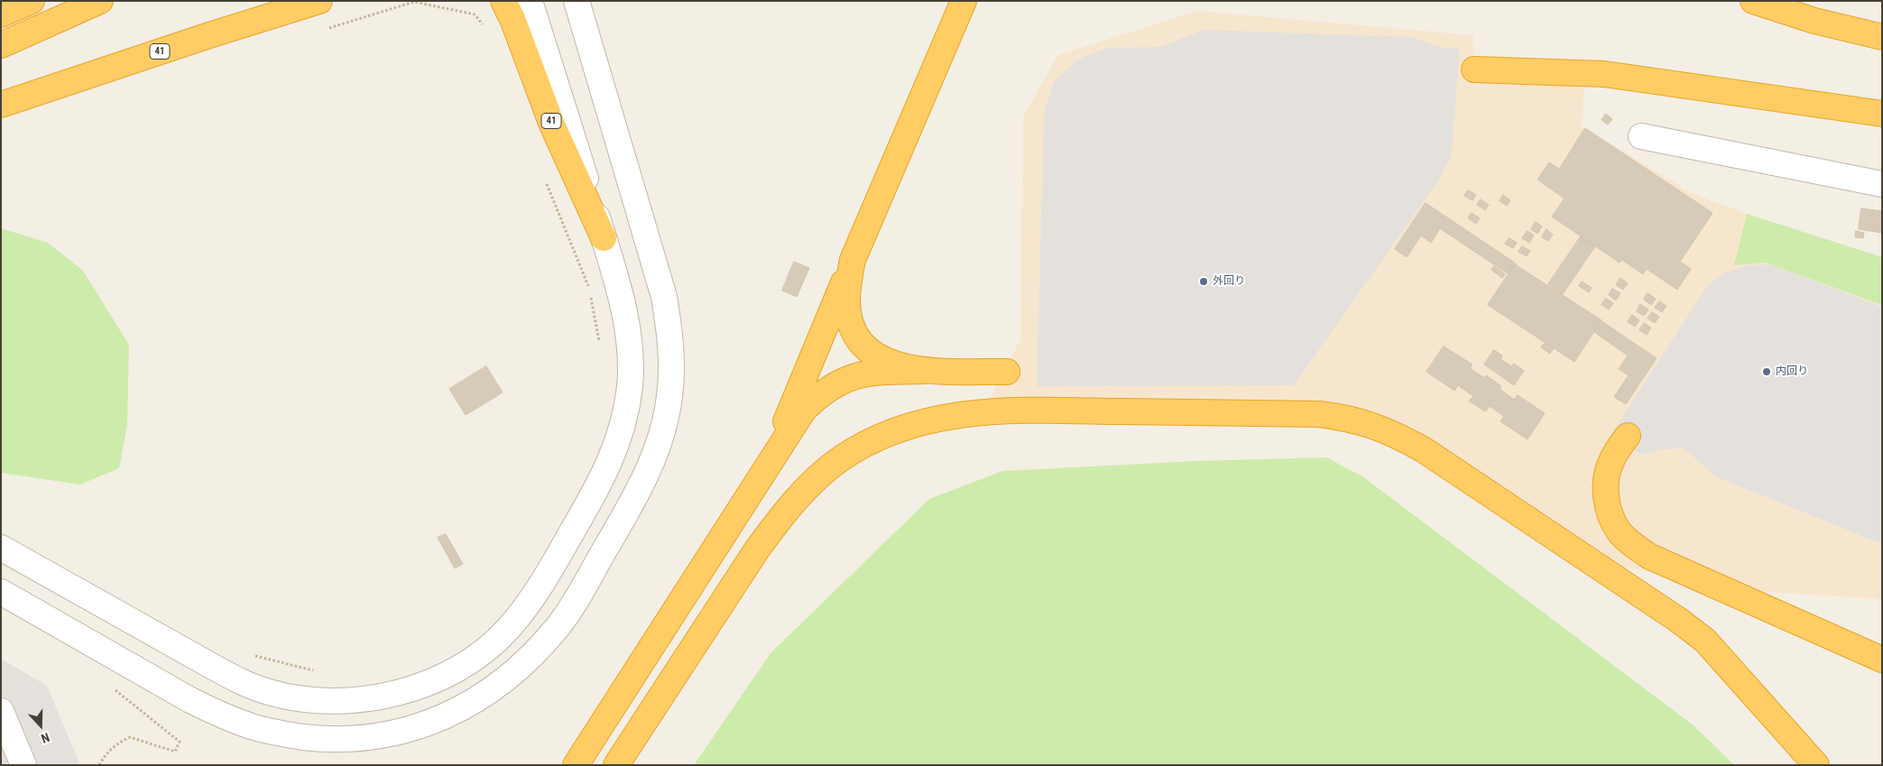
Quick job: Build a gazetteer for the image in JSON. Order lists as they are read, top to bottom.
{
  "streets": {
    "highway": ["41"]
  },
  "places": ["外回り", "内回り"],
  "north": "bottom"
}
